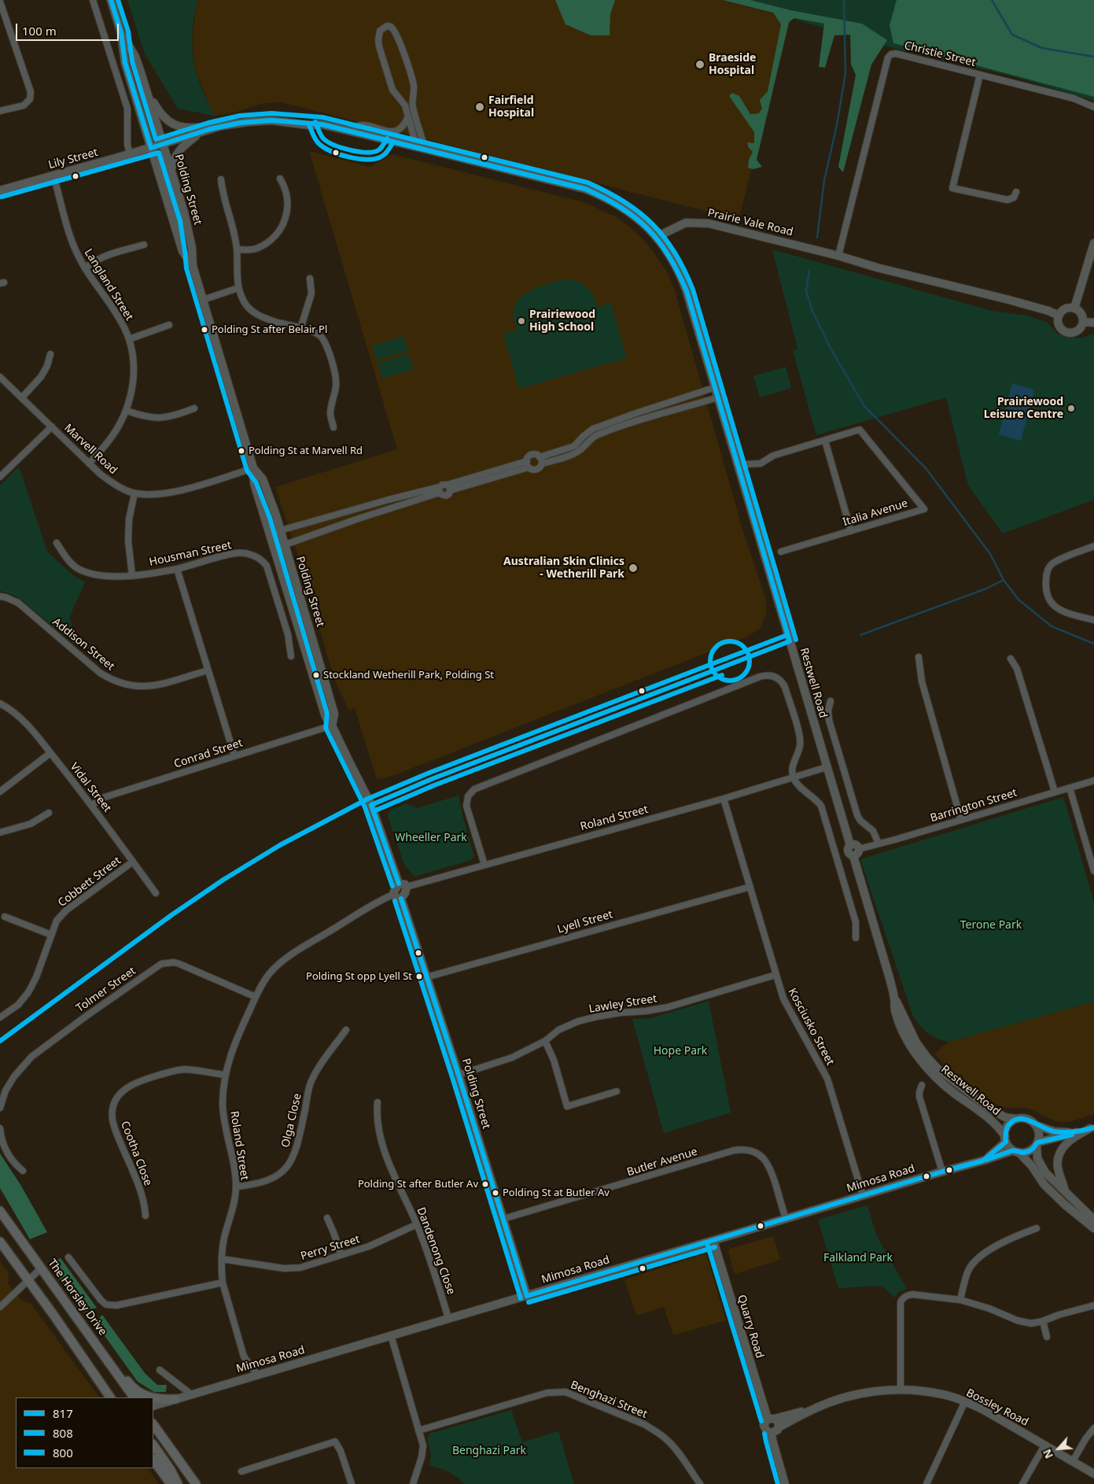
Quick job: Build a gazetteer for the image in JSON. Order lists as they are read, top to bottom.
{
  "streets": {
    "main road": [
      "Lily Street",
      "Polding Street",
      "Prairie Vale Road",
      "Restwell Road",
      "Mimosa Road",
      "The Horsley Drive",
      "Quarry Road",
      "Bossley Road"
    ],
    "street": [
      "Christie Street",
      "Langland Street",
      "Marvell Road",
      "Italia Avenue",
      "Housman Street",
      "Addison Street",
      "Conrad Street",
      "Vidal Street",
      "Barrington Street",
      "Roland Street",
      "Cobbett Street",
      "Lyell Street",
      "Tolmer Street",
      "Lawley Street",
      "Kosciusko Street",
      "Olga Close",
      "Cootha Close",
      "Butler Avenue",
      "Perry Street",
      "Dandenong Close",
      "Benghazi Street"
    ]
  },
  "crossings": [
    ["Christie Street", "Prairie Vale Road"],
    ["Lily Street", "Polding Street"],
    ["Lily Street", "Langland Street"],
    ["Polding Street", "Marvell Road"],
    ["Polding Street", "Conrad Street"],
    ["Polding Street", "Roland Street"],
    ["Polding Street", "Lyell Street"],
    ["Polding Street", "Lawley Street"],
    ["Polding Street", "Butler Avenue"],
    ["Polding Street", "Mimosa Road"],
    ["Prairie Vale Road", "Restwell Road"],
    ["Langland Street", "Marvell Road"],
    ["Restwell Road", "Barrington Street"],
    ["Restwell Road", "Roland Street"],
    ["Restwell Road", "Mimosa Road"],
    ["Conrad Street", "Vidal Street"],
    ["Vidal Street", "Cobbett Street"],
    ["Roland Street", "Tolmer Street"],
    ["Roland Street", "Kosciusko Street"],
    ["Roland Street", "Olga Close"],
    ["Roland Street", "Cootha Close"],
    ["Roland Street", "Mimosa Road"],
    ["Roland Street", "Perry Street"],
    ["Lyell Street", "Kosciusko Street"],
    ["Lawley Street", "Kosciusko Street"],
    ["Kosciusko Street", "Mimosa Road"],
    ["Butler Avenue", "Mimosa Road"],
    ["Mimosa Road", "Dandenong Close"],
    ["Mimosa Road", "Quarry Road"],
    ["Perry Street", "Dandenong Close"],
    ["Quarry Road", "Bossley Road"]
  ],
  "parks": [
    "Wheeller Park",
    "Terone Park",
    "Hope Park",
    "Falkland Park",
    "Benghazi Park"
  ],
  "places": [
    "Braeside Hospital",
    "Fairfield Hospital",
    "Prairiewood High School",
    "Polding St after Belair Pl",
    "Prairiewood Leisure Centre",
    "Polding St at Marvell Rd",
    "Australian Skin Clinics - Wetherill Park",
    "Stockland Wetherill Park, Polding St",
    "Polding St opp Lyell St",
    "Polding St after Butler Av",
    "Polding St at Butler Av"
  ],
  "lines": ["transit line 817", "transit line 800", "transit line 808"],
  "legend": ["817", "808", "800"],
  "scale_bar": "100 m",
  "north": "bottom left"
}
